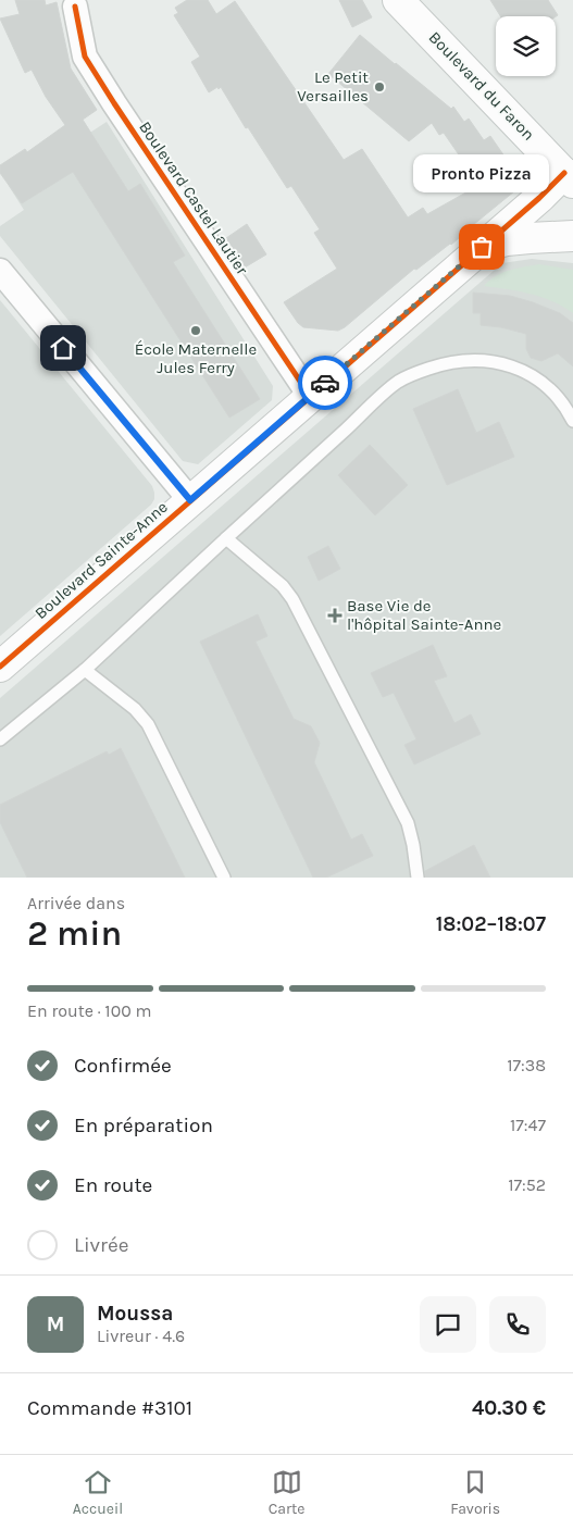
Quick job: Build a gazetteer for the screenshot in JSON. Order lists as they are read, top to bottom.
{
  "streets": {
    "street": ["Boulevard du Faron", "Boulevard Castel Lautier", "Boulevard Sainte-Anne"]
  },
  "crossings": [
    ["Boulevard du Faron", "Boulevard Sainte-Anne"],
    ["Boulevard Castel Lautier", "Boulevard Sainte-Anne"]
  ],
  "places": {
    "other": ["Le Petit Versailles", "Pronto Pizza", "École Maternelle Jules Ferry"],
    "health": ["Base Vie de l'hôpital Sainte-Anne"]
  },
  "page": {
    "bubble": "Pronto Pizza",
    "heading": ["2 min", "Arrivée dans", "18:02–18:07"],
    "panel": [
      "Moussa",
      "Livreur · 4.6",
      "Commande #3101",
      "40.30 €"
    ],
    "bar": "En route · 100 m",
    "list": [
      ["Confirmée", "17:38"],
      ["En préparation", "17:47"],
      ["En route", "17:52"],
      "Livrée"
    ],
    "round": "M",
    "tabs": ["Accueil", "Carte", "Favoris"]
  }
}
